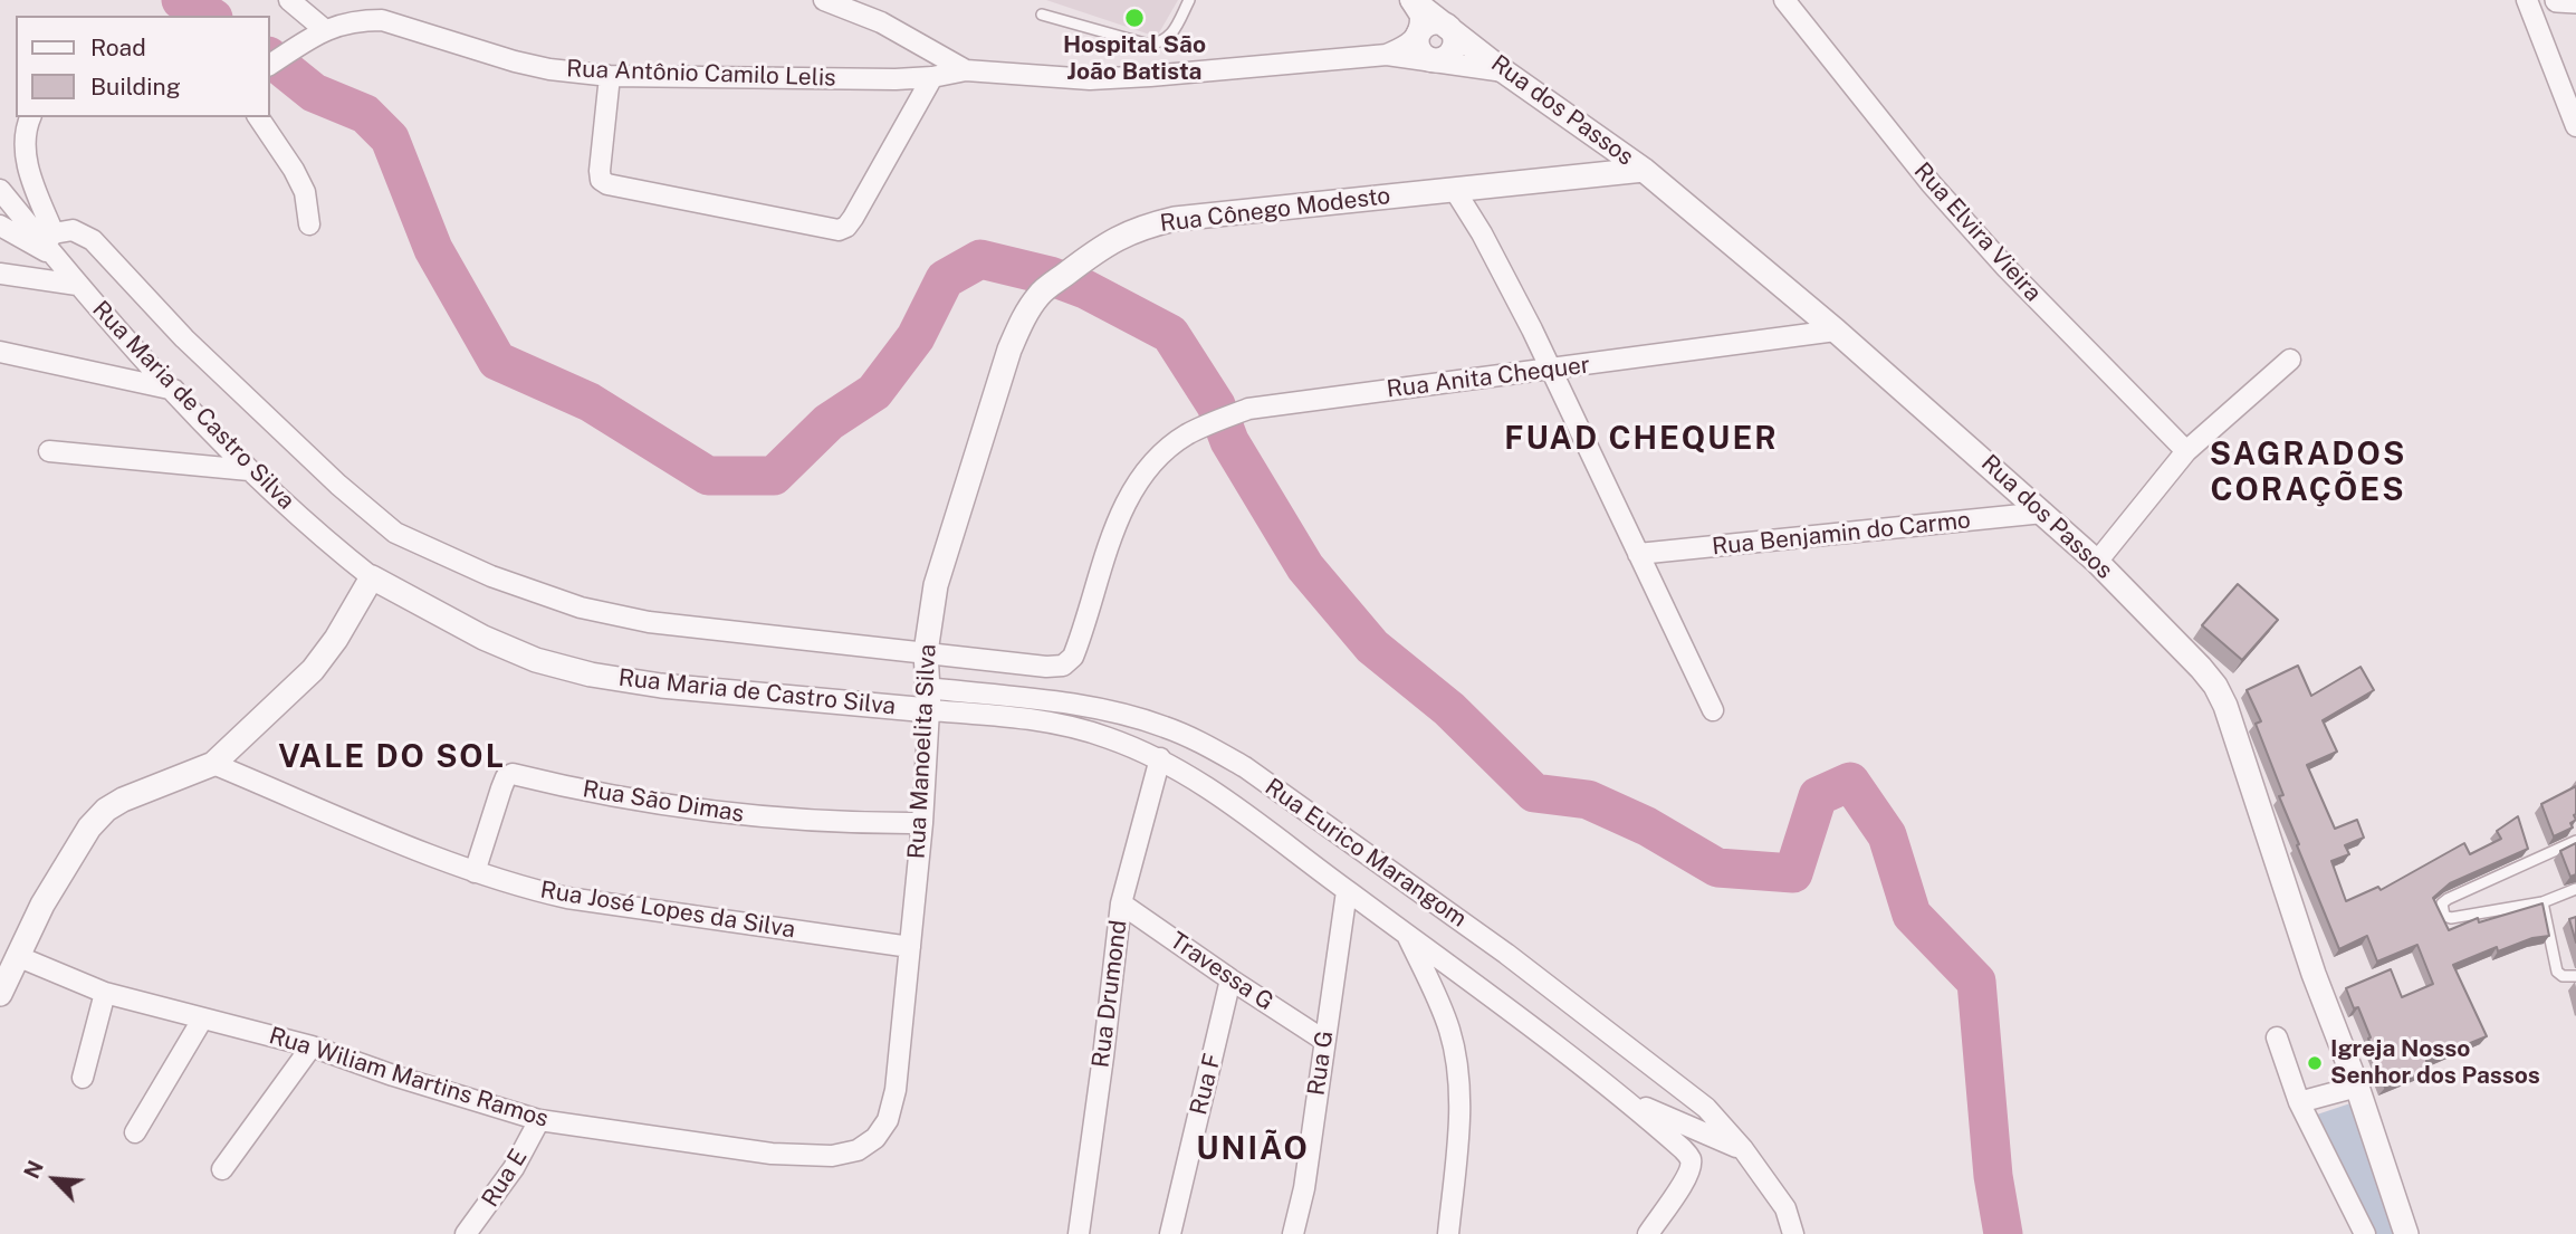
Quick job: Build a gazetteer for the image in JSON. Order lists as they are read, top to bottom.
{
  "streets": {
    "street": [
      "Rua Antônio Camilo Lelis",
      "Rua dos Passos",
      "Rua Cônego Modesto",
      "Rua Elvira Vieira",
      "Rua Anita Chequer",
      "Rua Maria de Castro Silva",
      "Rua Benjamin do Carmo",
      "Rua Manoelita Silva",
      "Rua São Dimas",
      "Rua Eurico Marangom",
      "Rua José Lopes da Silva",
      "Travessa G",
      "Rua Drumond",
      "Rua G",
      "Rua Wiliam Martins Ramos",
      "Rua F",
      "Rua E"
    ]
  },
  "crossings": [
    ["Rua dos Passos", "Rua Cônego Modesto"],
    ["Rua dos Passos", "Rua Anita Chequer"],
    ["Rua dos Passos", "Rua Benjamin do Carmo"],
    ["Rua Cônego Modesto", "Rua Manoelita Silva"],
    ["Rua Anita Chequer", "Rua Maria de Castro Silva"],
    ["Rua Anita Chequer", "Rua Manoelita Silva"],
    ["Rua Maria de Castro Silva", "Rua Manoelita Silva"],
    ["Rua Maria de Castro Silva", "Rua Eurico Marangom"],
    ["Rua Manoelita Silva", "Rua São Dimas"],
    ["Rua Manoelita Silva", "Rua Eurico Marangom"],
    ["Rua Manoelita Silva", "Rua José Lopes da Silva"],
    ["Rua Manoelita Silva", "Rua Wiliam Martins Ramos"],
    ["Rua São Dimas", "Rua José Lopes da Silva"],
    ["Rua Eurico Marangom", "Rua Drumond"],
    ["Rua Eurico Marangom", "Rua G"],
    ["Travessa G", "Rua Drumond"],
    ["Travessa G", "Rua G"],
    ["Travessa G", "Rua F"],
    ["Rua Wiliam Martins Ramos", "Rua E"]
  ],
  "districts": [
    "FUAD CHEQUER",
    "SAGRADOS CORAÇÕES",
    "VALE DO SOL",
    "UNIÃO"
  ],
  "places": ["Hospital São João Batista", "Igreja Nosso Senhor dos Passos"],
  "legend": ["Road", "Building"],
  "north": "top left"
}
